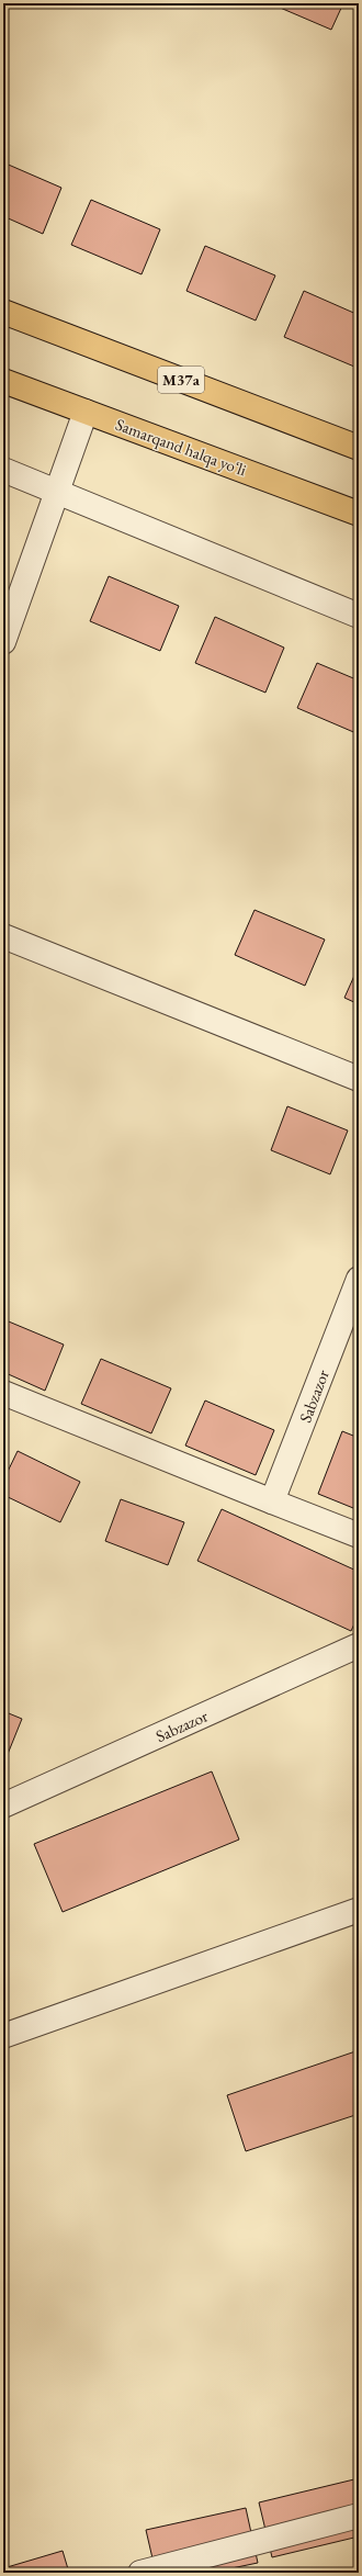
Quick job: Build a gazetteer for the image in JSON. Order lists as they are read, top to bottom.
{
  "streets": {
    "highway": ["M37a", "Samarqand halqa yoʻli"],
    "street": ["Sabzazor"]
  }
}
